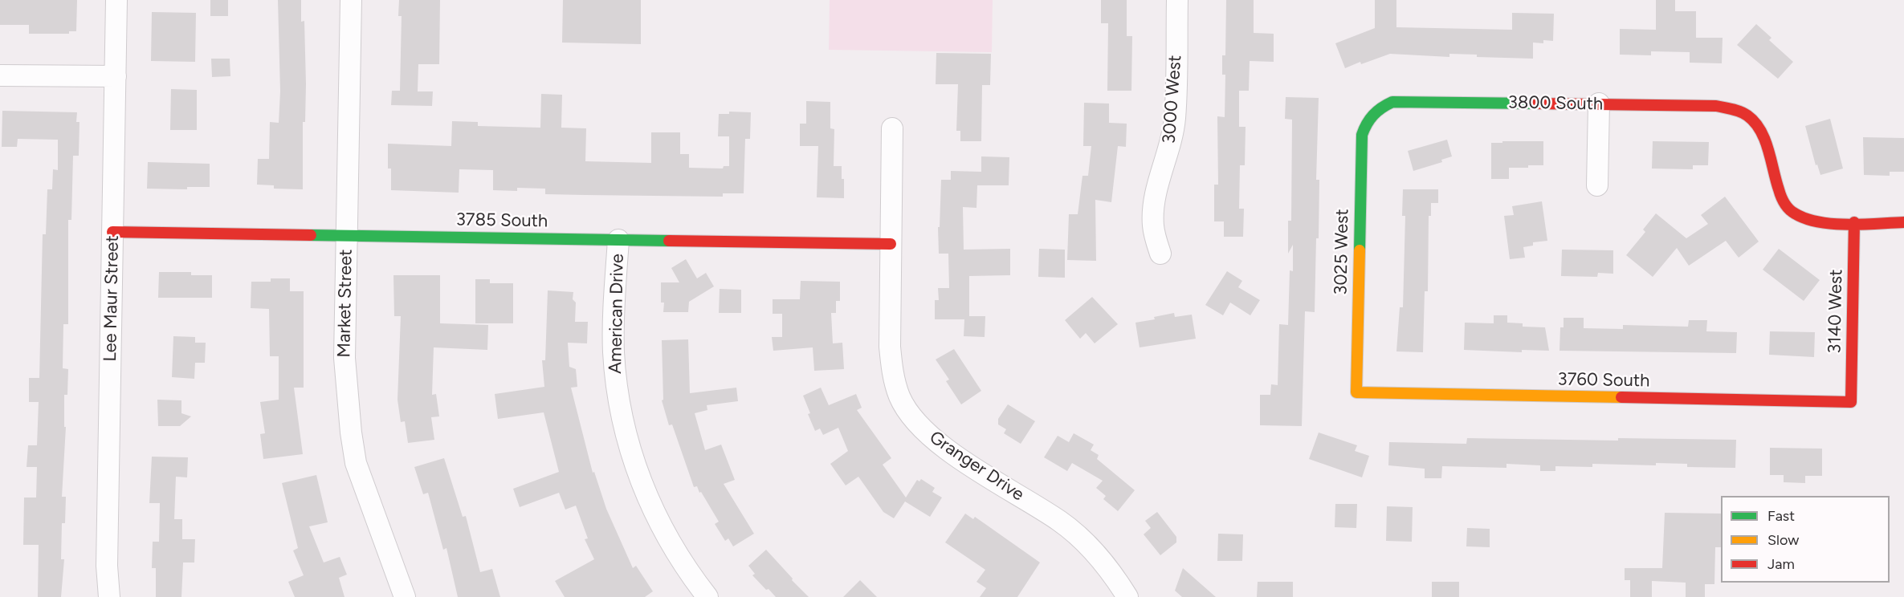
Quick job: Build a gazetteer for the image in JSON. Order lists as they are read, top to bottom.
{
  "streets": {
    "street": [
      "3000 West",
      "3800 South",
      "3785 South",
      "3025 West",
      "Lee Maur Street",
      "Market Street",
      "3140 West",
      "American Drive",
      "3760 South",
      "Granger Drive"
    ]
  },
  "crossings": [
    ["3800 South", "3025 West"],
    ["3800 South", "3140 West"],
    ["3785 South", "Lee Maur Street"],
    ["3785 South", "Market Street"],
    ["3785 South", "American Drive"],
    ["3785 South", "Granger Drive"],
    ["3025 West", "3760 South"],
    ["3140 West", "3760 South"]
  ],
  "legend": ["Fast", "Slow", "Jam"]
}
